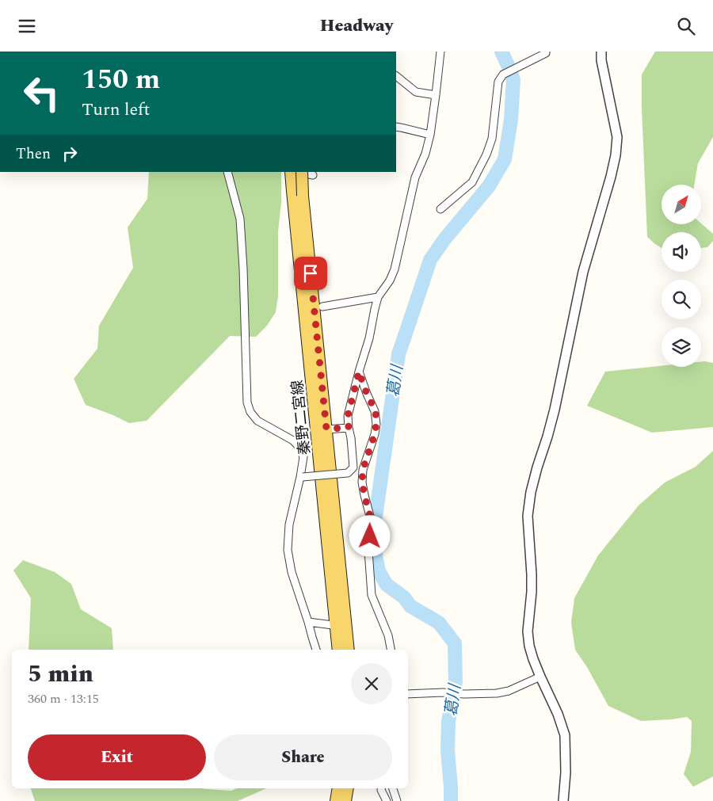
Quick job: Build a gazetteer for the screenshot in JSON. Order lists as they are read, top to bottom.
{
  "streets": {
    "main road": ["秦野二宮線"]
  },
  "water": ["葛川"],
  "north": "top right",
  "page": {
    "header": "Headway",
    "turn": ["150 m", "Turn left"],
    "then": "Then",
    "heading": ["5 min", "360 m · 13:15"],
    "buttons": ["Exit", "Share"]
  }
}
